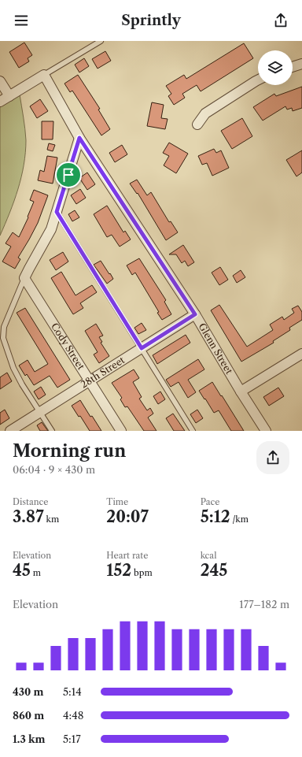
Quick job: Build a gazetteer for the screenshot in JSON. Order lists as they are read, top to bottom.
{
  "streets": {
    "street": ["Cody Street", "Glenn Street", "28th Street"]
  },
  "crossings": [
    ["Cody Street", "28th Street"],
    ["Glenn Street", "28th Street"]
  ],
  "page": {
    "header": "Sprintly",
    "heading": ["Morning run", "06:04 · 9 × 430 m"],
    "stats": [
      ["Distance", "3.87 km"],
      ["Time", "20:07"],
      ["Pace", "5:12 /km"],
      ["Elevation", "45 m"],
      ["Heart rate", "152 bpm"],
      ["kcal", "245"]
    ],
    "chart": ["Elevation", "177–182 m"],
    "list": [
      {
        "name": "430 m",
        "note": "5:14"
      },
      {
        "name": "860 m",
        "note": "4:48"
      },
      {
        "name": "1.3 km",
        "note": "5:17"
      }
    ]
  }
}
